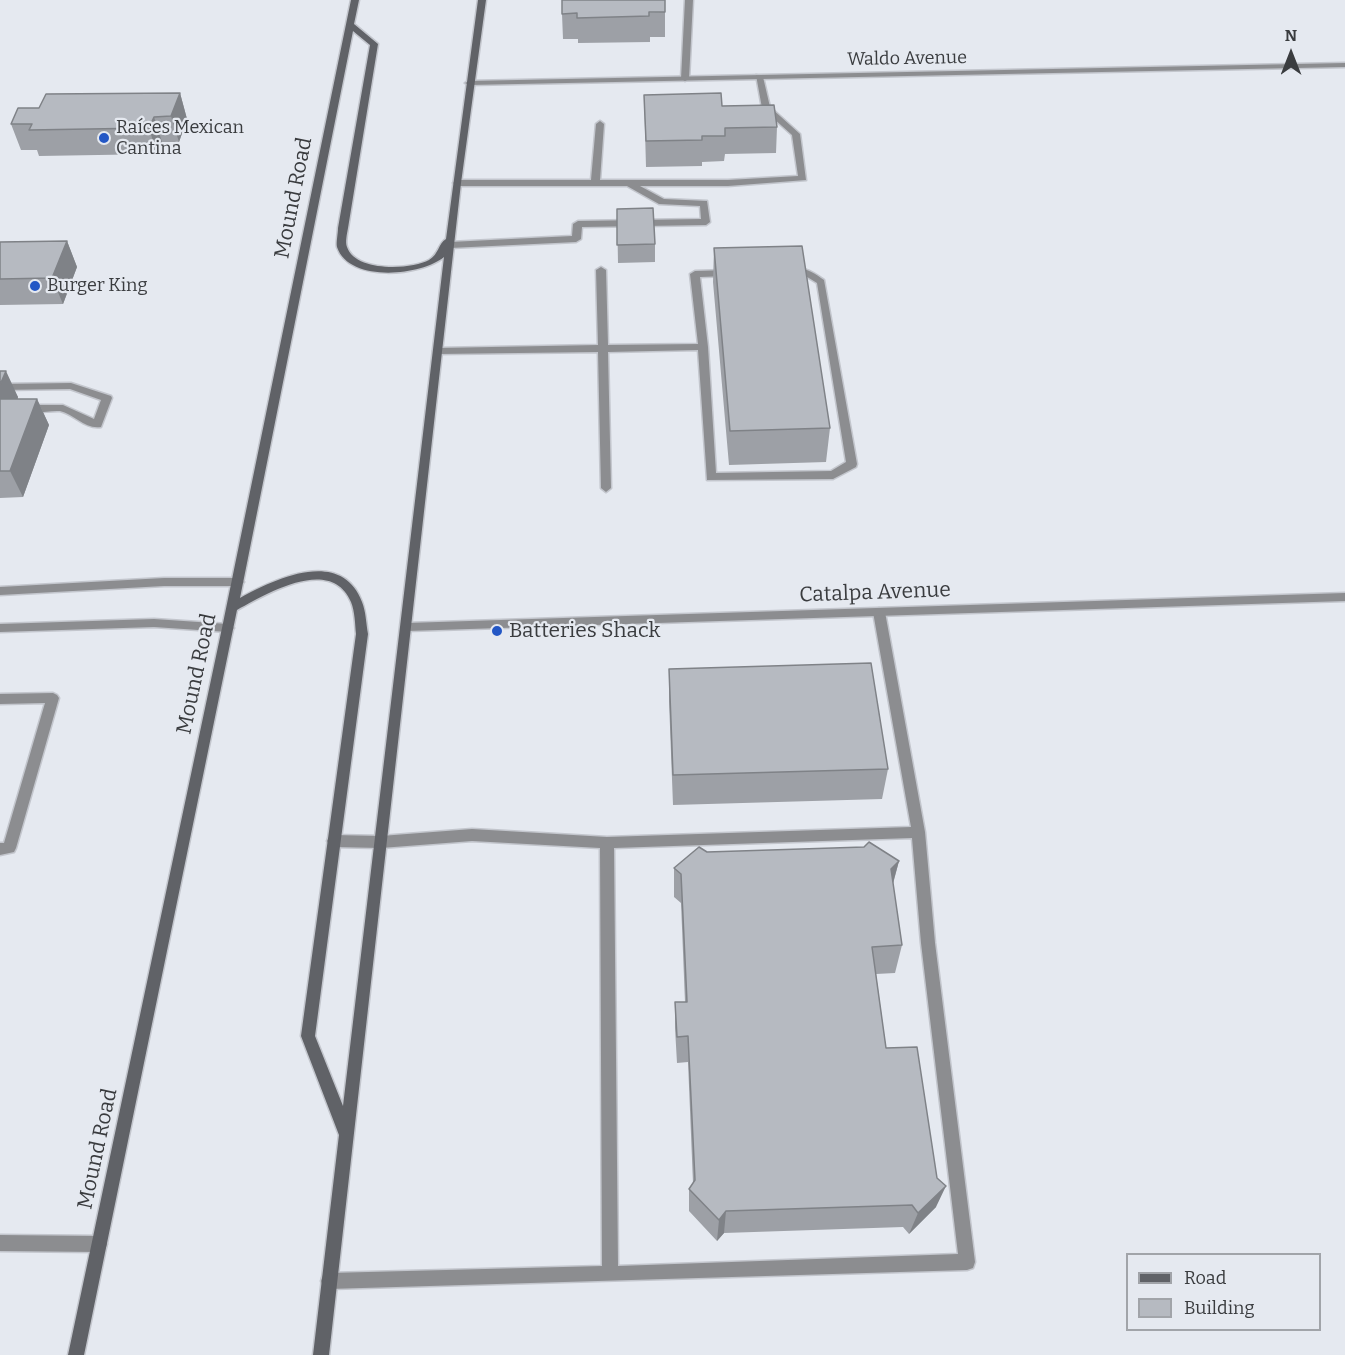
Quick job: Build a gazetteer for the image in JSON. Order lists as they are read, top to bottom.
{
  "streets": {
    "main road": ["Mound Road"],
    "street": ["Waldo Avenue", "Catalpa Avenue"]
  },
  "places": ["Raíces Mexican Cantina", "Burger King", "Batteries Shack"],
  "legend": ["Road", "Building"],
  "north": "top"
}
